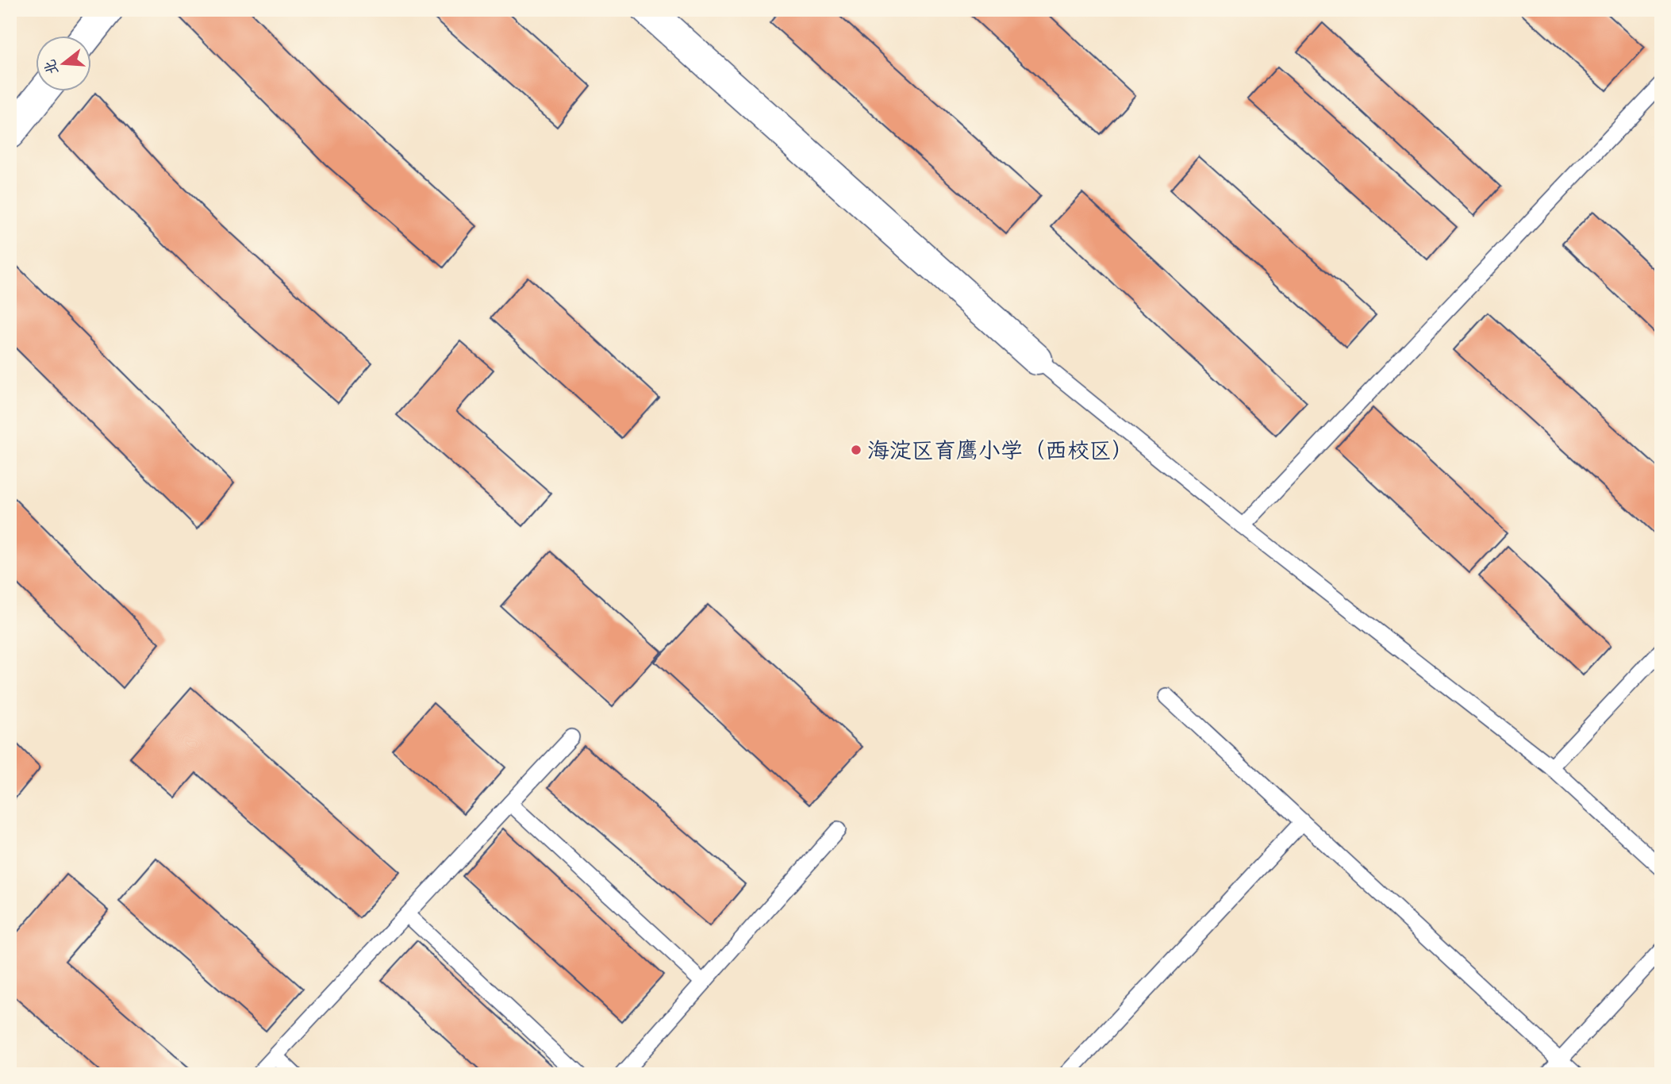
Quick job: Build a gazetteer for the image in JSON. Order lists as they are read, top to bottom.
{
  "places": ["海淀区育鹰小学（西校区）"],
  "north": "left"
}
